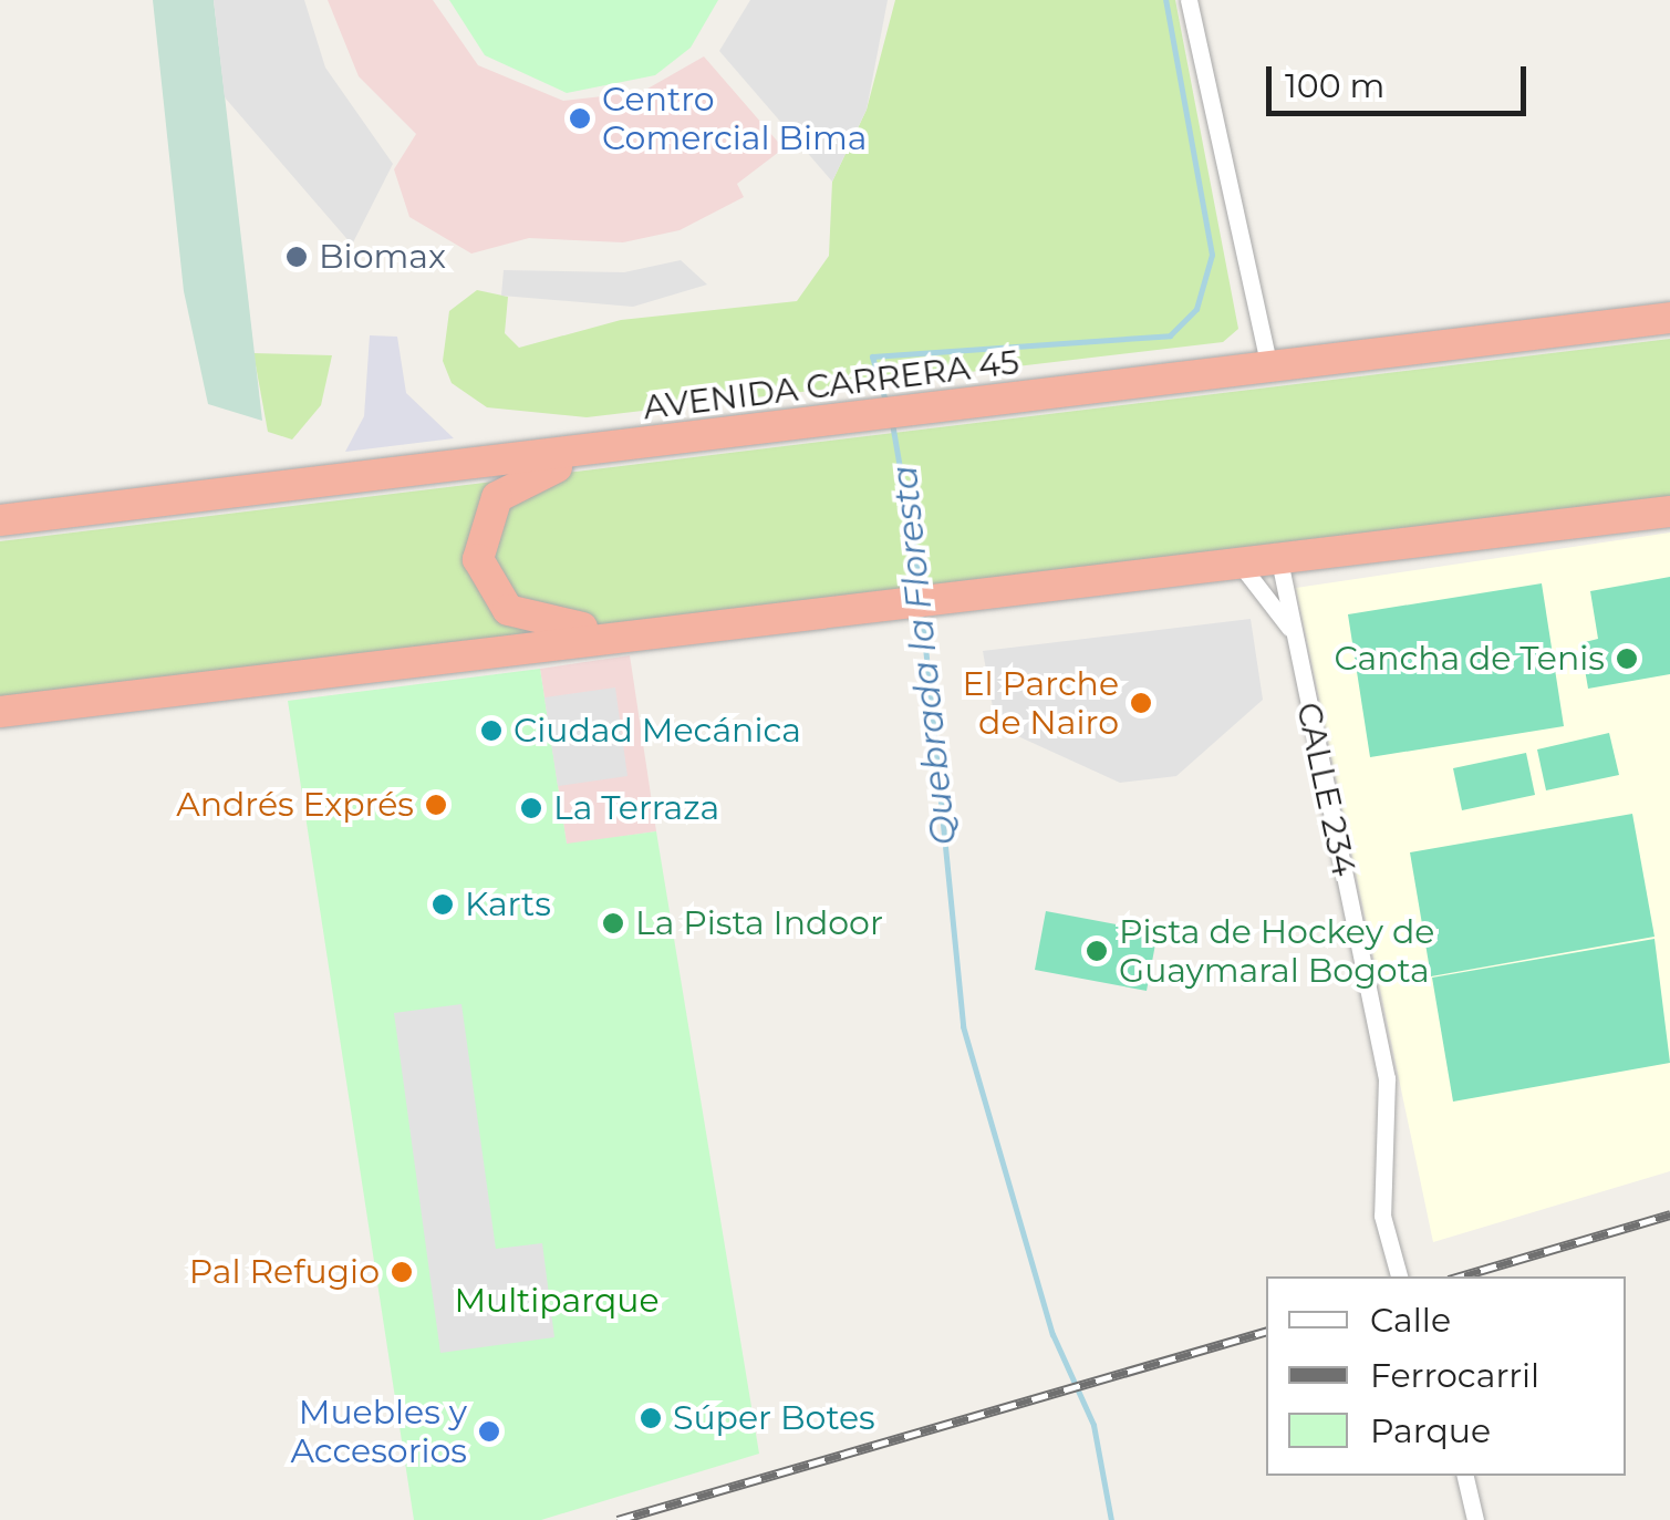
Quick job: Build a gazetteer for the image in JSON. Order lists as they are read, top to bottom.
{
  "streets": {
    "highway": ["AVENIDA CARRERA 45"],
    "street": ["CALLE 234"]
  },
  "water": ["Quebrada la Floresta"],
  "parks": ["Multiparque"],
  "places": [
    "Centro Comercial Bima",
    "Biomax",
    "Cancha de Tenis",
    "El Parche de Nairo",
    "Ciudad Mecánica",
    "Andrés Exprés",
    "La Terraza",
    "Karts",
    "La Pista Indoor",
    "Pista de Hockey de Guaymaral Bogota",
    "Pal Refugio",
    "Súper Botes",
    "Muebles y Accesorios"
  ],
  "legend": ["Calle", "Ferrocarril", "Parque"],
  "scale_bar": "100 m"
}
